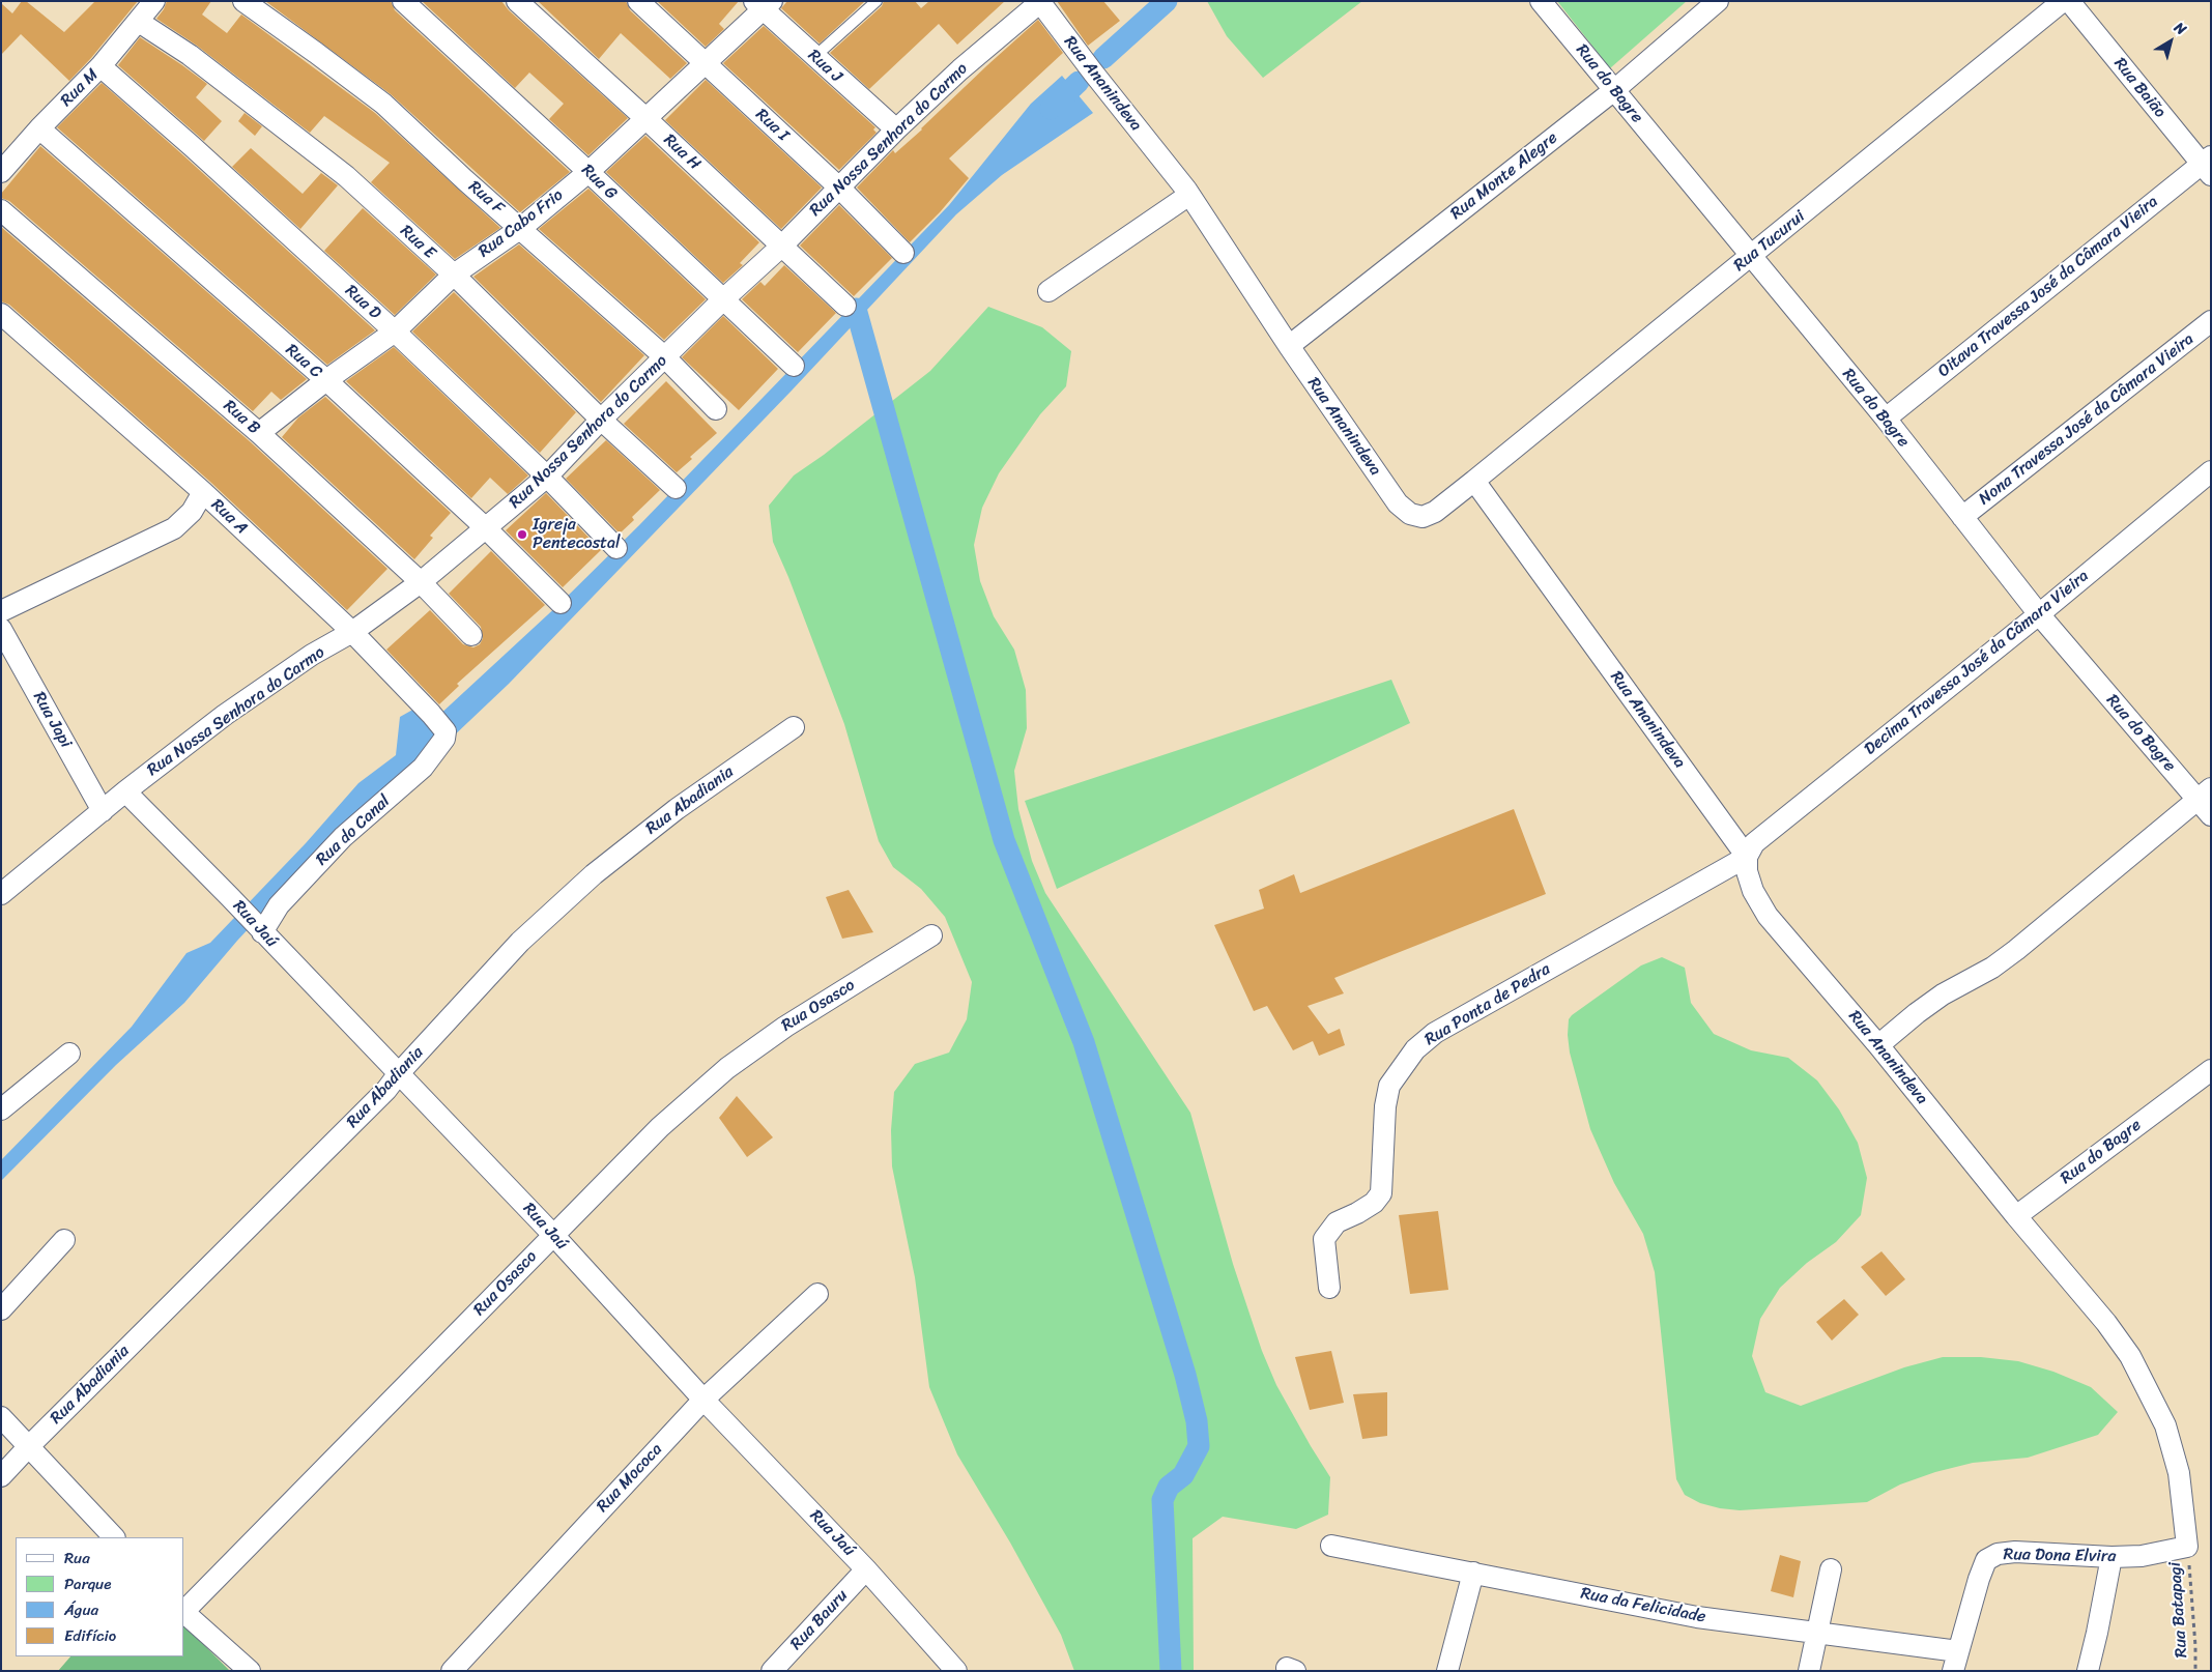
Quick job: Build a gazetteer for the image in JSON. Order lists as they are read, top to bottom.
{
  "streets": {
    "street": [
      "Rua J",
      "Rua Ananindeva",
      "Rua do Bagre",
      "Rua M",
      "Rua Baião",
      "Rua I",
      "Rua Nossa Senhora do Carmo",
      "Rua H",
      "Rua Monte Alegre",
      "Rua G",
      "Rua F",
      "Rua Cabo Frio",
      "Rua Tucurui",
      "Rua E",
      "Oitava Travessa José da Câmara Vieira",
      "Rua D",
      "Rua C",
      "Rua B",
      "Nona Travessa José da Câmara Vieira",
      "Rua A",
      "Decima Travessa José da Câmara Vieira",
      "Rua Japi",
      "Rua Abadiania",
      "Rua do Canal",
      "Rua Jaú",
      "Rua Ponta de Pedra",
      "Rua Osasco",
      "Rua Mococa",
      "Rua Dona Elvira",
      "Rua da Felicidade",
      "Rua Bauru"
    ],
    "path": ["Rua Batapagi"]
  },
  "crossings": [
    ["Rua J", "Rua Nossa Senhora do Carmo"],
    ["Rua J", "Rua Cabo Frio"],
    ["Rua Ananindeva", "Rua do Bagre"],
    ["Rua Ananindeva", "Rua Nossa Senhora do Carmo"],
    ["Rua Ananindeva", "Rua Monte Alegre"],
    ["Rua Ananindeva", "Rua Tucurui"],
    ["Rua Ananindeva", "Decima Travessa José da Câmara Vieira"],
    ["Rua Ananindeva", "Rua Ponta de Pedra"],
    ["Rua Ananindeva", "Rua Dona Elvira"],
    ["Rua Ananindeva", "Rua Batapagi"],
    ["Rua do Bagre", "Rua Monte Alegre"],
    ["Rua do Bagre", "Rua Tucurui"],
    ["Rua do Bagre", "Oitava Travessa José da Câmara Vieira"],
    ["Rua do Bagre", "Nona Travessa José da Câmara Vieira"],
    ["Rua do Bagre", "Decima Travessa José da Câmara Vieira"],
    ["Rua M", "Rua E"],
    ["Rua M", "Rua D"],
    ["Rua M", "Rua C"],
    ["Rua Baião", "Oitava Travessa José da Câmara Vieira"],
    ["Rua I", "Rua Nossa Senhora do Carmo"],
    ["Rua I", "Rua Cabo Frio"],
    ["Rua Nossa Senhora do Carmo", "Rua H"],
    ["Rua Nossa Senhora do Carmo", "Rua G"],
    ["Rua Nossa Senhora do Carmo", "Rua F"],
    ["Rua Nossa Senhora do Carmo", "Rua E"],
    ["Rua Nossa Senhora do Carmo", "Rua D"],
    ["Rua Nossa Senhora do Carmo", "Rua C"],
    ["Rua Nossa Senhora do Carmo", "Rua B"],
    ["Rua Nossa Senhora do Carmo", "Rua A"],
    ["Rua Nossa Senhora do Carmo", "Rua Japi"],
    ["Rua Nossa Senhora do Carmo", "Rua Jaú"],
    ["Rua H", "Rua Cabo Frio"],
    ["Rua G", "Rua Cabo Frio"],
    ["Rua F", "Rua Cabo Frio"],
    ["Rua Cabo Frio", "Rua E"],
    ["Rua Cabo Frio", "Rua D"],
    ["Rua Cabo Frio", "Rua C"],
    ["Rua Cabo Frio", "Rua B"],
    ["Rua A", "Rua do Canal"],
    ["Decima Travessa José da Câmara Vieira", "Rua Ponta de Pedra"],
    ["Rua Abadiania", "Rua Jaú"],
    ["Rua do Canal", "Rua Jaú"],
    ["Rua Jaú", "Rua Osasco"],
    ["Rua Jaú", "Rua Mococa"],
    ["Rua Jaú", "Rua Bauru"],
    ["Rua Dona Elvira", "Rua da Felicidade"],
    ["Rua Dona Elvira", "Rua Batapagi"]
  ],
  "places": ["Igreja Pentecostal"],
  "legend": [
    "Rua",
    "Parque",
    "Água",
    "Edifício"
  ],
  "north": "top right"
}
